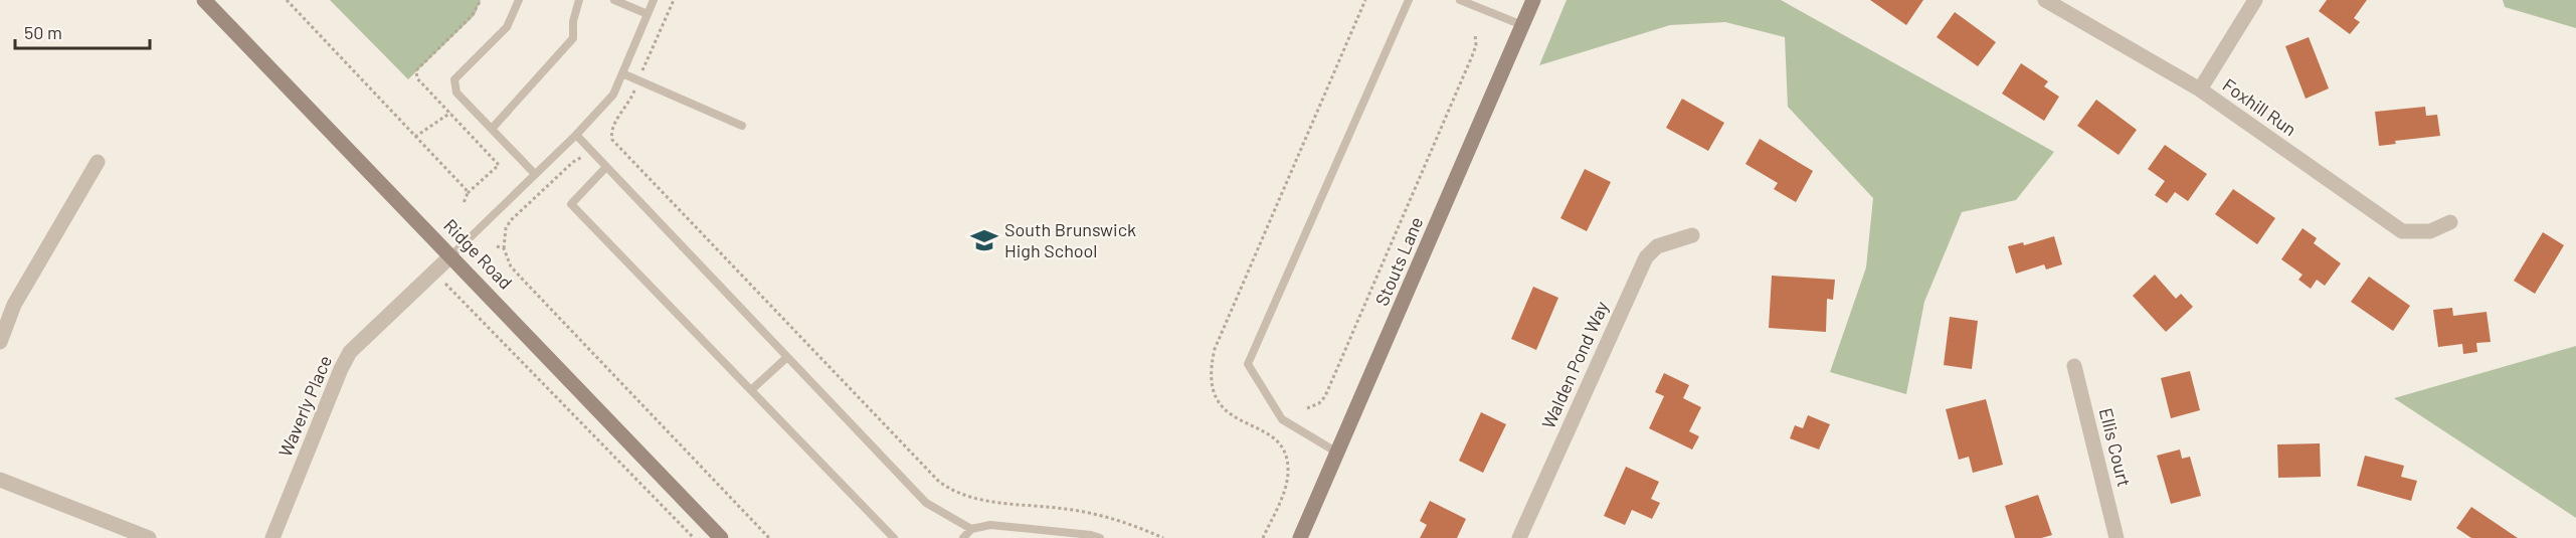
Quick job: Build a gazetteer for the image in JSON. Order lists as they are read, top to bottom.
{
  "streets": {
    "street": [
      "Foxhill Run",
      "Ridge Road",
      "Stouts Lane",
      "Walden Pond Way",
      "Waverly Place",
      "Ellis Court"
    ]
  },
  "crossings": [
    ["Ridge Road", "Waverly Place"]
  ],
  "places": {
    "school or university": ["South Brunswick High School"]
  },
  "scale_bar": "50 m"
}
